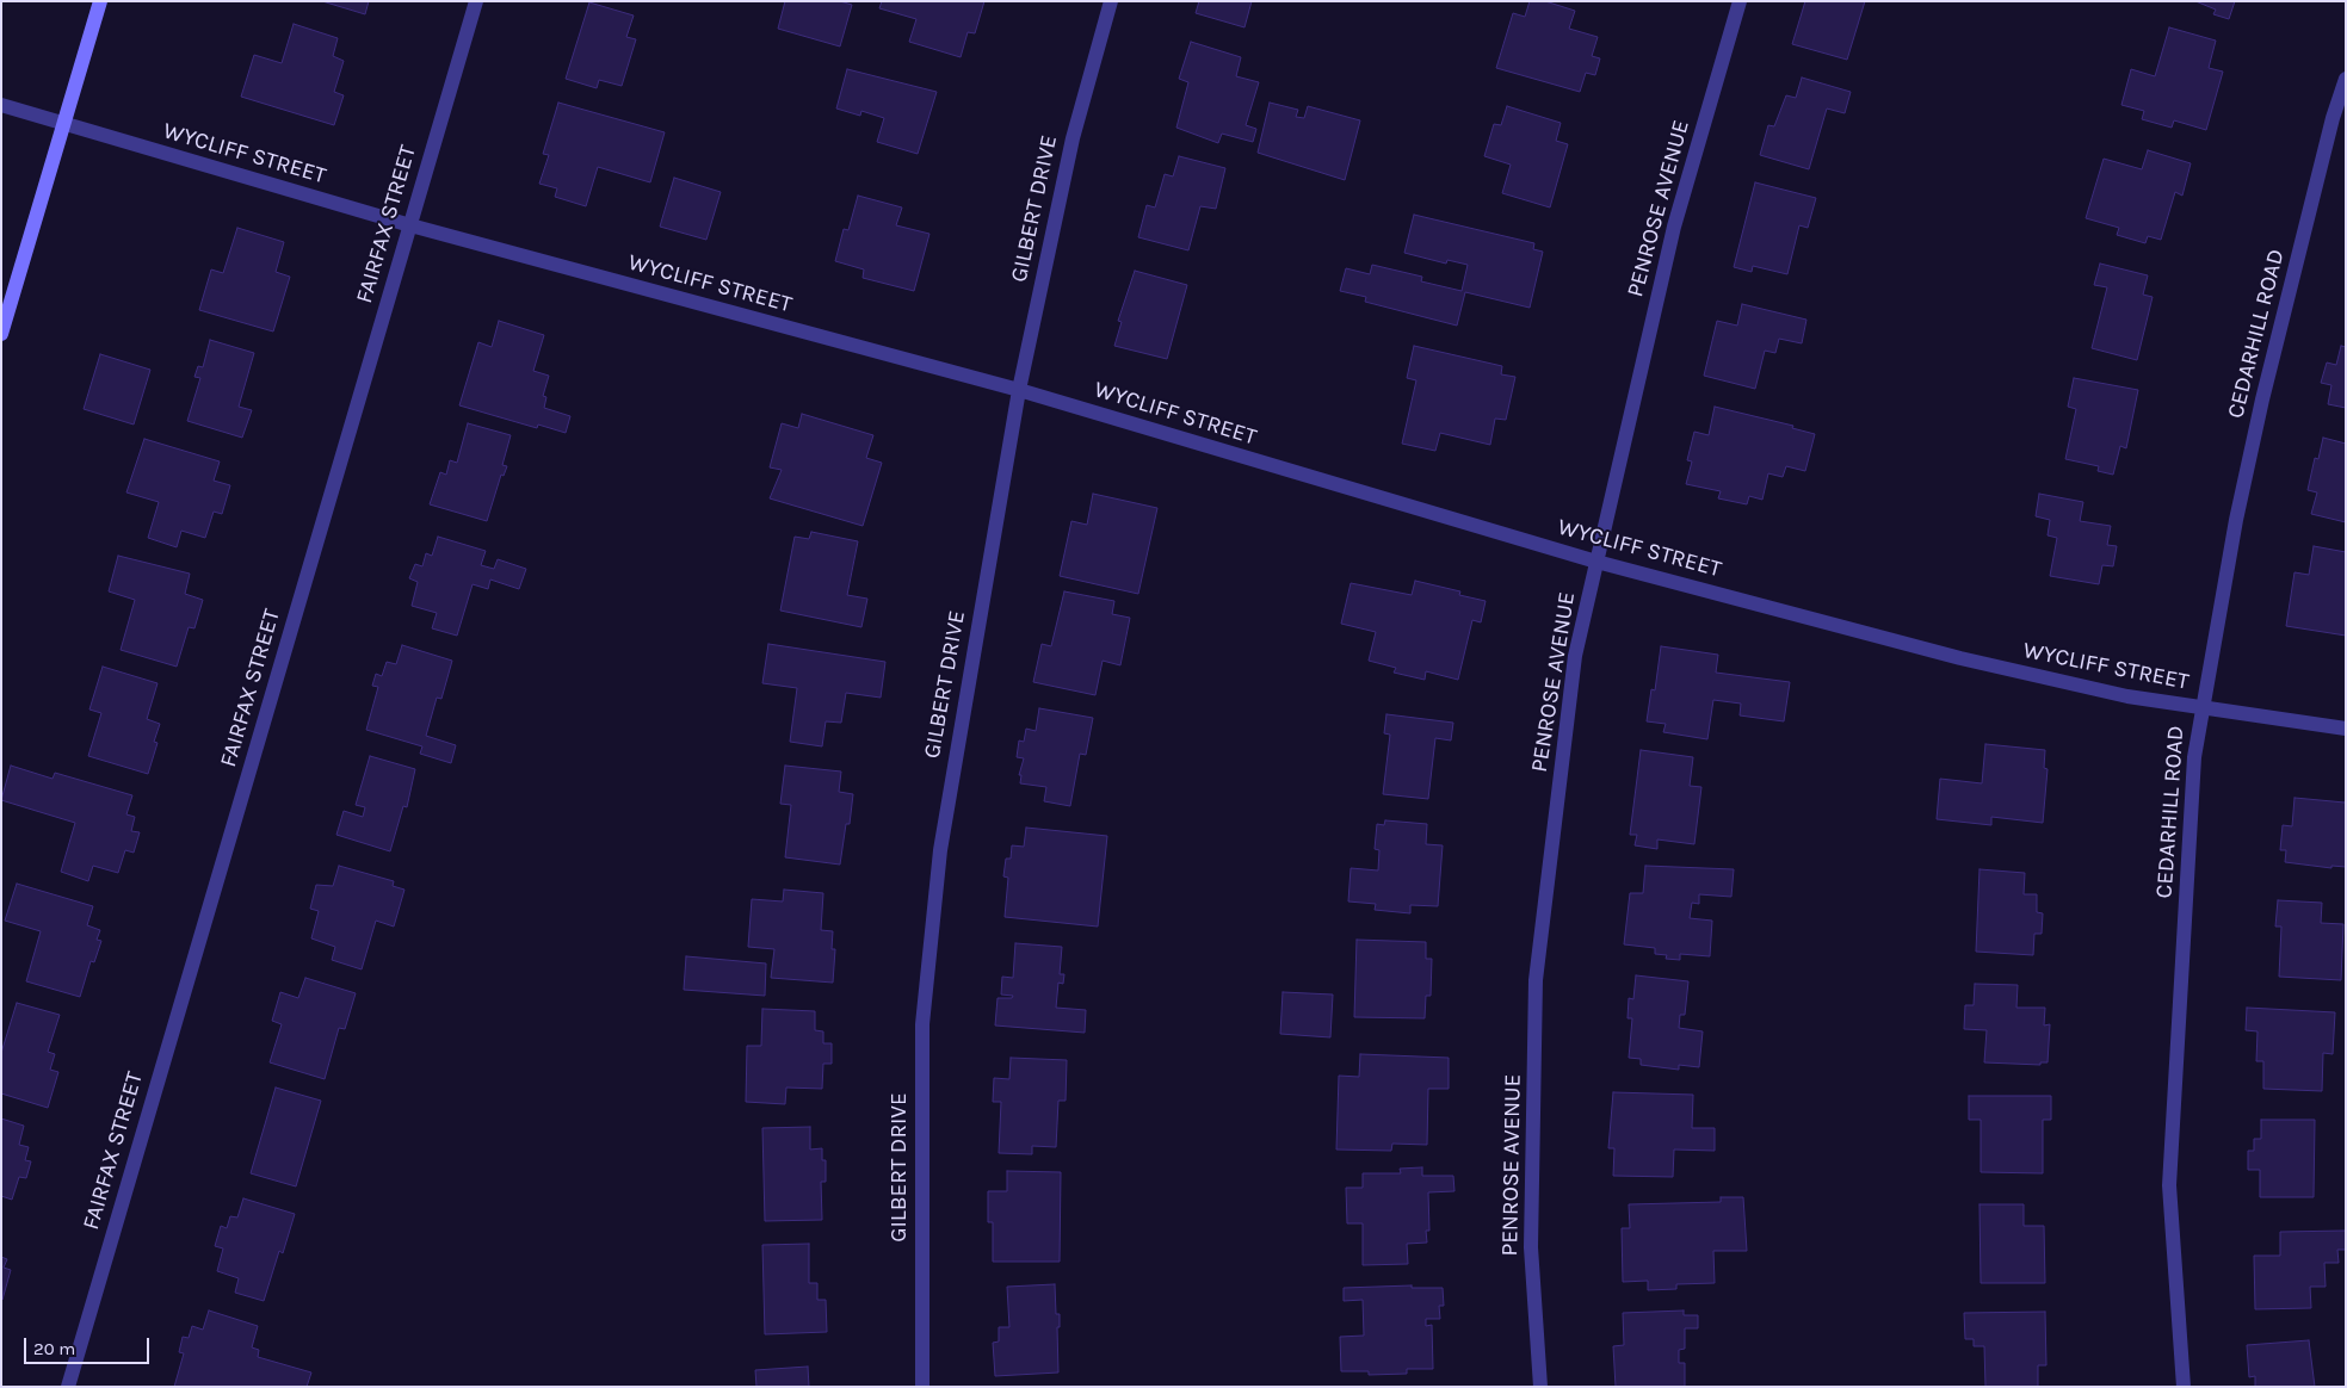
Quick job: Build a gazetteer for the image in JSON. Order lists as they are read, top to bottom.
{
  "streets": {
    "street": [
      "WYCLIFF STREET",
      "GILBERT DRIVE",
      "PENROSE AVENUE",
      "FAIRFAX STREET",
      "CEDARHILL ROAD"
    ]
  },
  "crossings": [
    ["WYCLIFF STREET", "GILBERT DRIVE"],
    ["WYCLIFF STREET", "PENROSE AVENUE"],
    ["WYCLIFF STREET", "FAIRFAX STREET"],
    ["WYCLIFF STREET", "CEDARHILL ROAD"]
  ],
  "scale_bar": "20 m"
}
